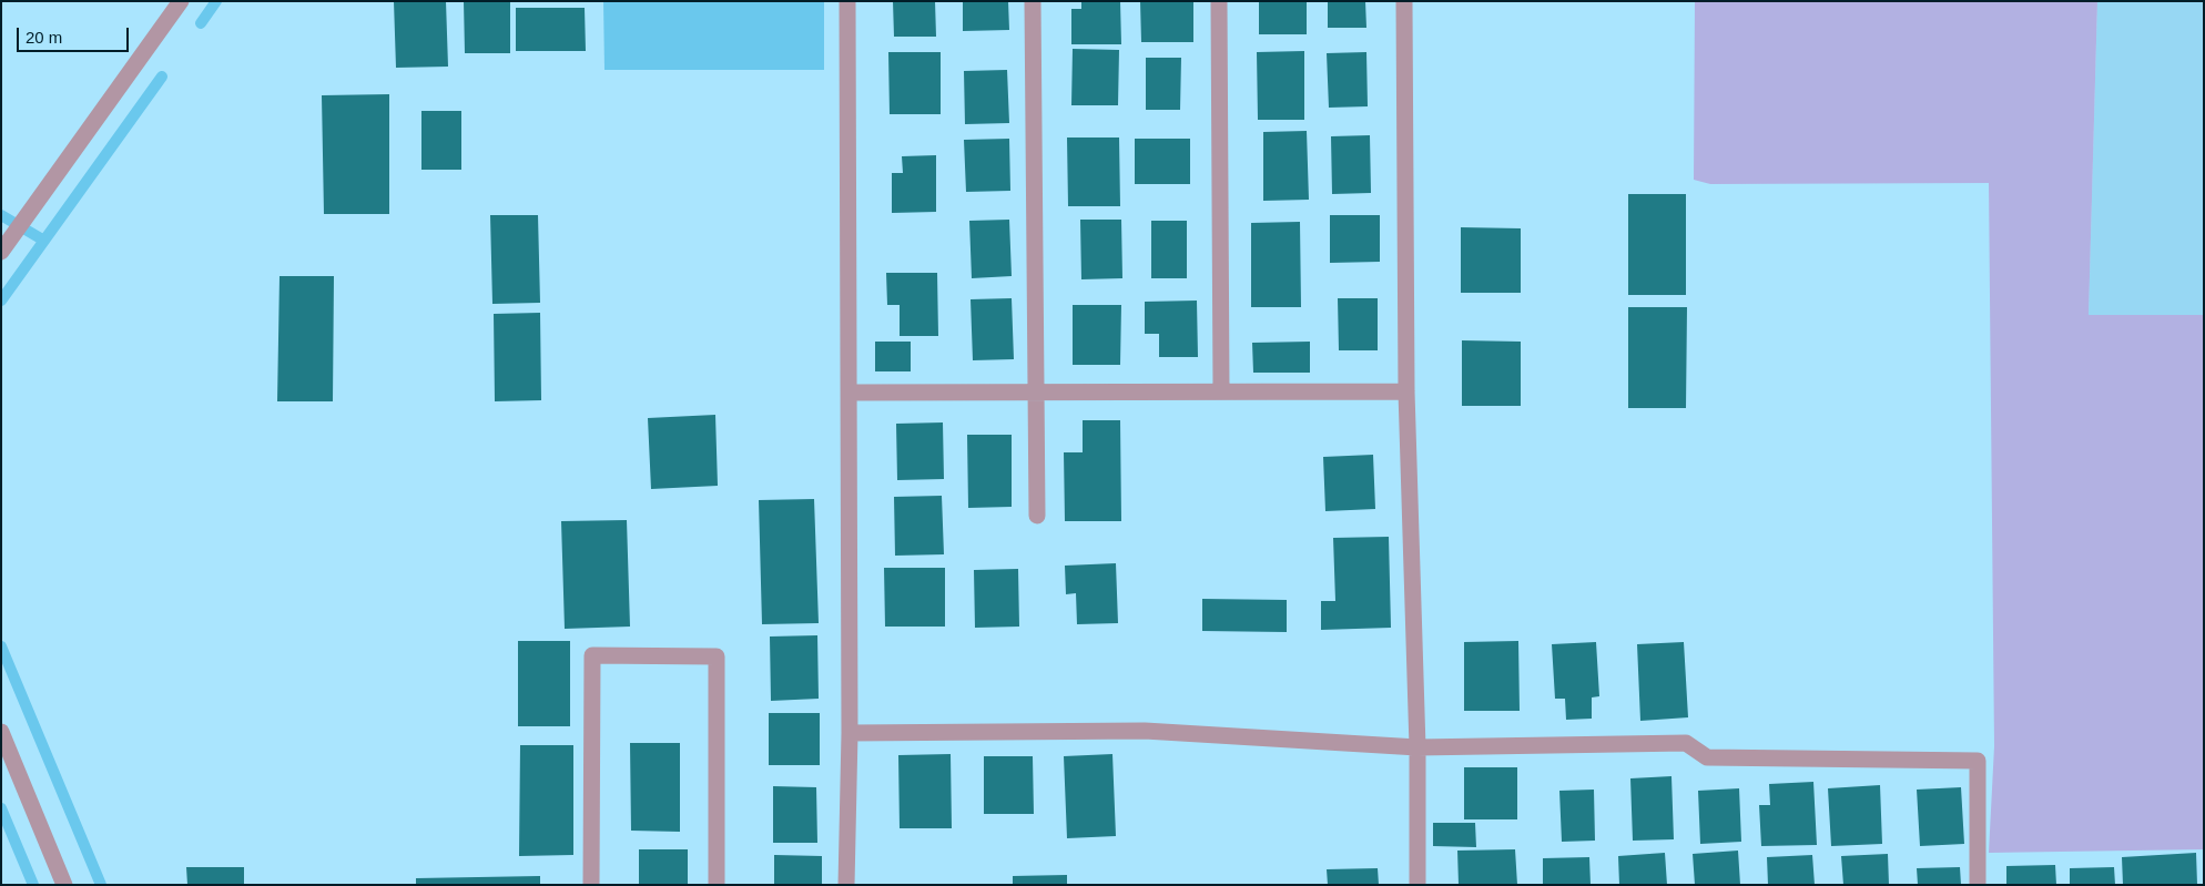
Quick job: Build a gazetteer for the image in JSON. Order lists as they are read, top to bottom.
{
  "scale_bar": "20 m"
}
